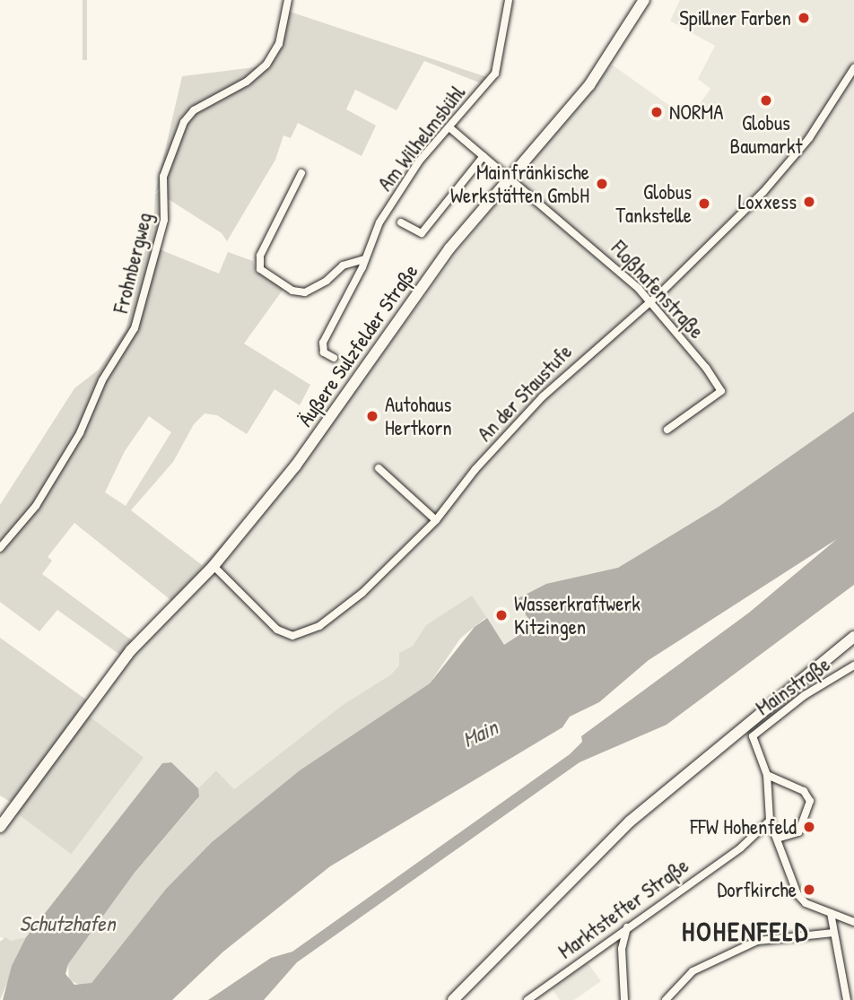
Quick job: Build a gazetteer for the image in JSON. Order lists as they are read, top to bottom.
{
  "streets": {
    "main road": ["Äußere Sulzfelder Straße"],
    "street": [
      "Am Wilhelmsbühl",
      "Frohnbergweg",
      "Floßhafenstraße",
      "An der Staustufe",
      "Mainstraße",
      "Marktstefter Straße"
    ]
  },
  "crossings": [
    ["Am Wilhelmsbühl", "Floßhafenstraße"],
    ["Floßhafenstraße", "Äußere Sulzfelder Straße"],
    ["Floßhafenstraße", "An der Staustufe"],
    ["Äußere Sulzfelder Straße", "An der Staustufe"]
  ],
  "districts": ["HOHENFELD"],
  "water": ["Main", "Schutzhafen"],
  "places": [
    "Spillner Farben",
    "Globus Baumarkt",
    "NORMA",
    "Mainfränkische Werkstätten GmbH",
    "Loxxess",
    "Globus Tankstelle",
    "Autohaus Hertkorn",
    "Wasserkraftwerk Kitzingen",
    "FFW Hohenfeld",
    "Dorfkirche"
  ]
}
